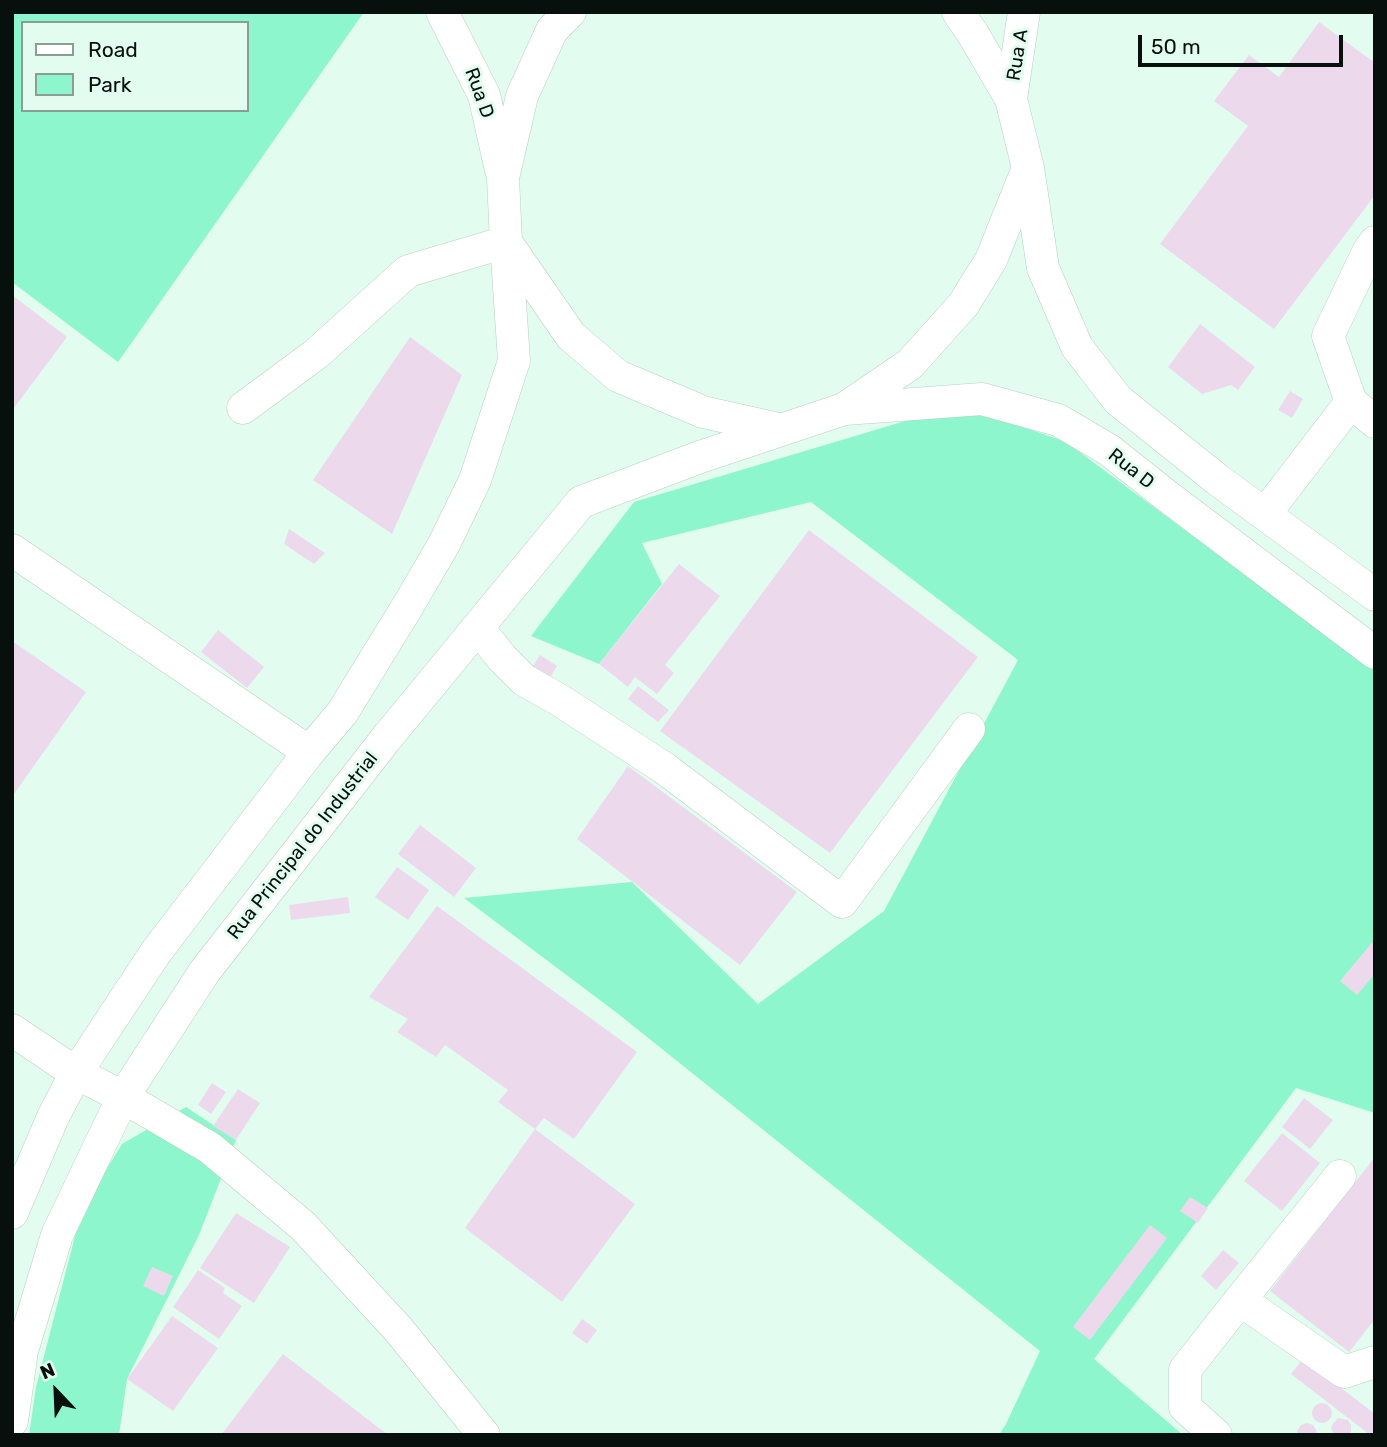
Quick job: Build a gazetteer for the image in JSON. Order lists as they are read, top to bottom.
{
  "streets": {
    "street": ["Rua A", "Rua D", "Rua Principal do Industrial"]
  },
  "crossings": [
    ["Rua D", "Rua Principal do Industrial"]
  ],
  "legend": ["Road", "Park"],
  "scale_bar": "50 m",
  "north": "top left"
}
